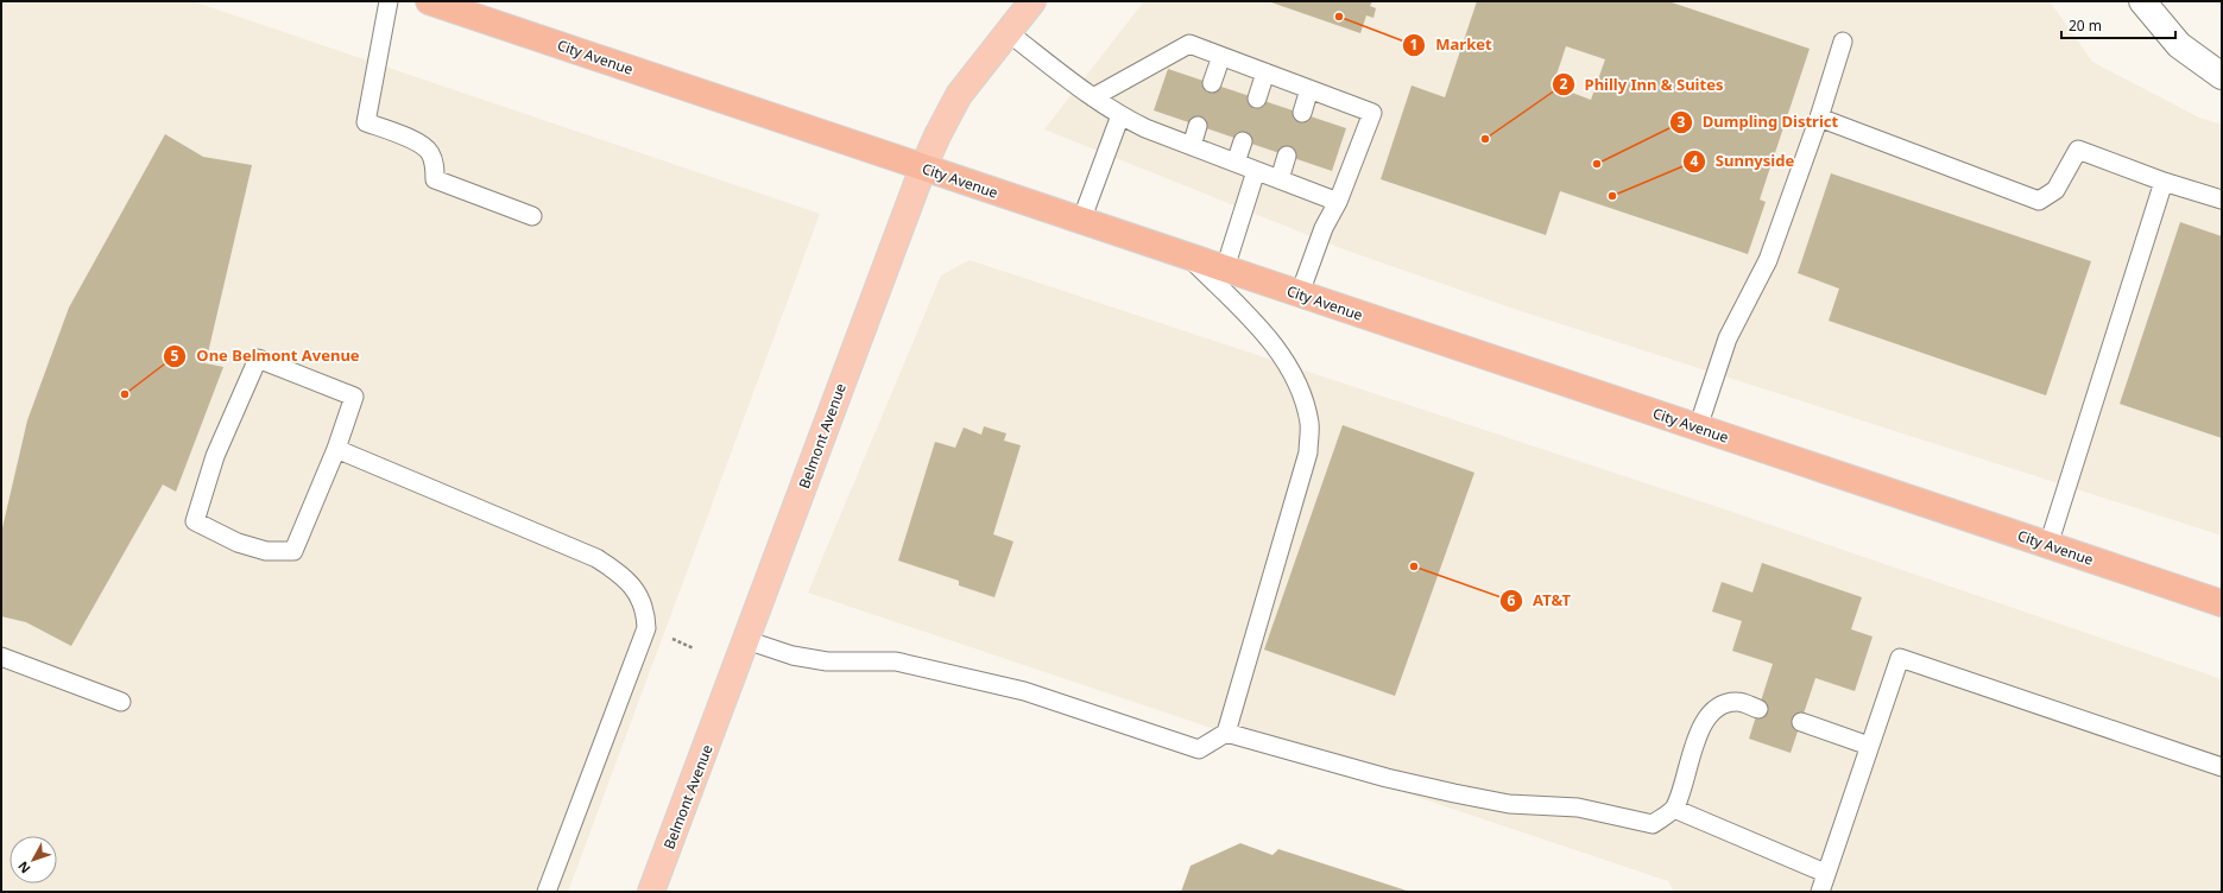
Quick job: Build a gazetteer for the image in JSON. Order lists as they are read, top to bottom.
{
  "streets": {
    "highway": ["City Avenue"],
    "main road": ["Belmont Avenue"]
  },
  "crossings": [
    ["City Avenue", "Belmont Avenue"]
  ],
  "places": [
    "Market",
    "Philly Inn & Suites",
    "Dumpling District",
    "Sunnyside",
    "One Belmont Avenue",
    "AT&T"
  ],
  "scale_bar": "20 m",
  "north": "bottom left"
}
